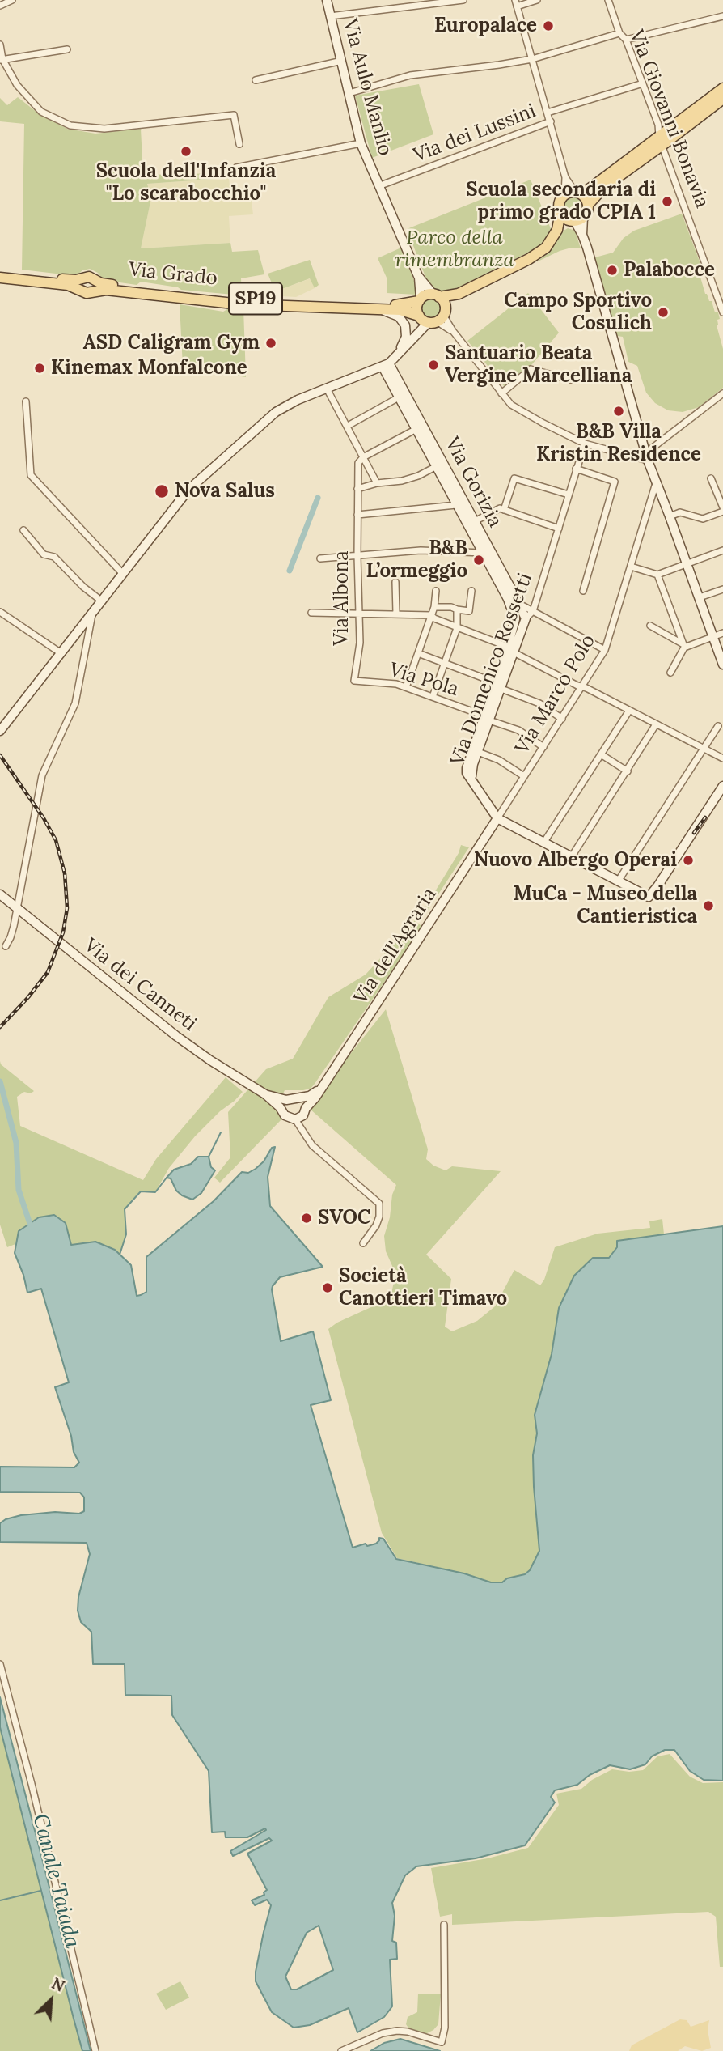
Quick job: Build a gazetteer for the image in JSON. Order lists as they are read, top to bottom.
{
  "streets": {
    "main road": ["Via Grado", "SP19"],
    "street": [
      "Via Aulo Manlio",
      "Via Giovanni Bonavia",
      "Via dei Lussini",
      "Via Gorizia",
      "Via Albona",
      "Via Domenico Rossetti",
      "Via Pola",
      "Via Marco Polo",
      "Via dell'Agraria",
      "Via dei Canneti"
    ]
  },
  "crossings": [
    ["Via Aulo Manlio", "Via dei Lussini"],
    ["Via Aulo Manlio", "Via Grado"],
    ["Via Gorizia", "Via Domenico Rossetti"],
    ["Via Albona", "Via Pola"],
    ["Via Domenico Rossetti", "Via Pola"],
    ["Via Pola", "Via Marco Polo"],
    ["Via Marco Polo", "Via dell'Agraria"]
  ],
  "water": ["Canale Taiada"],
  "parks": ["Parco della rimembranza"],
  "places": [
    "Europalace",
    "Scuola dell'Infanzia \"Lo scarabocchio\"",
    "Scuola secondaria di primo grado CPIA 1",
    "Palabocce",
    "Campo Sportivo Cosulich",
    "ASD Caligram Gym",
    "Santuario Beata Vergine Marcelliana",
    "Kinemax Monfalcone",
    "B&B Villa Kristin Residence",
    "Nova Salus",
    "B&B L’ormeggio",
    "Nuovo Albergo Operai",
    "MuCa - Museo della Cantieristica",
    "SVOC",
    "Società Canottieri Timavo"
  ],
  "north": "top right"
}
